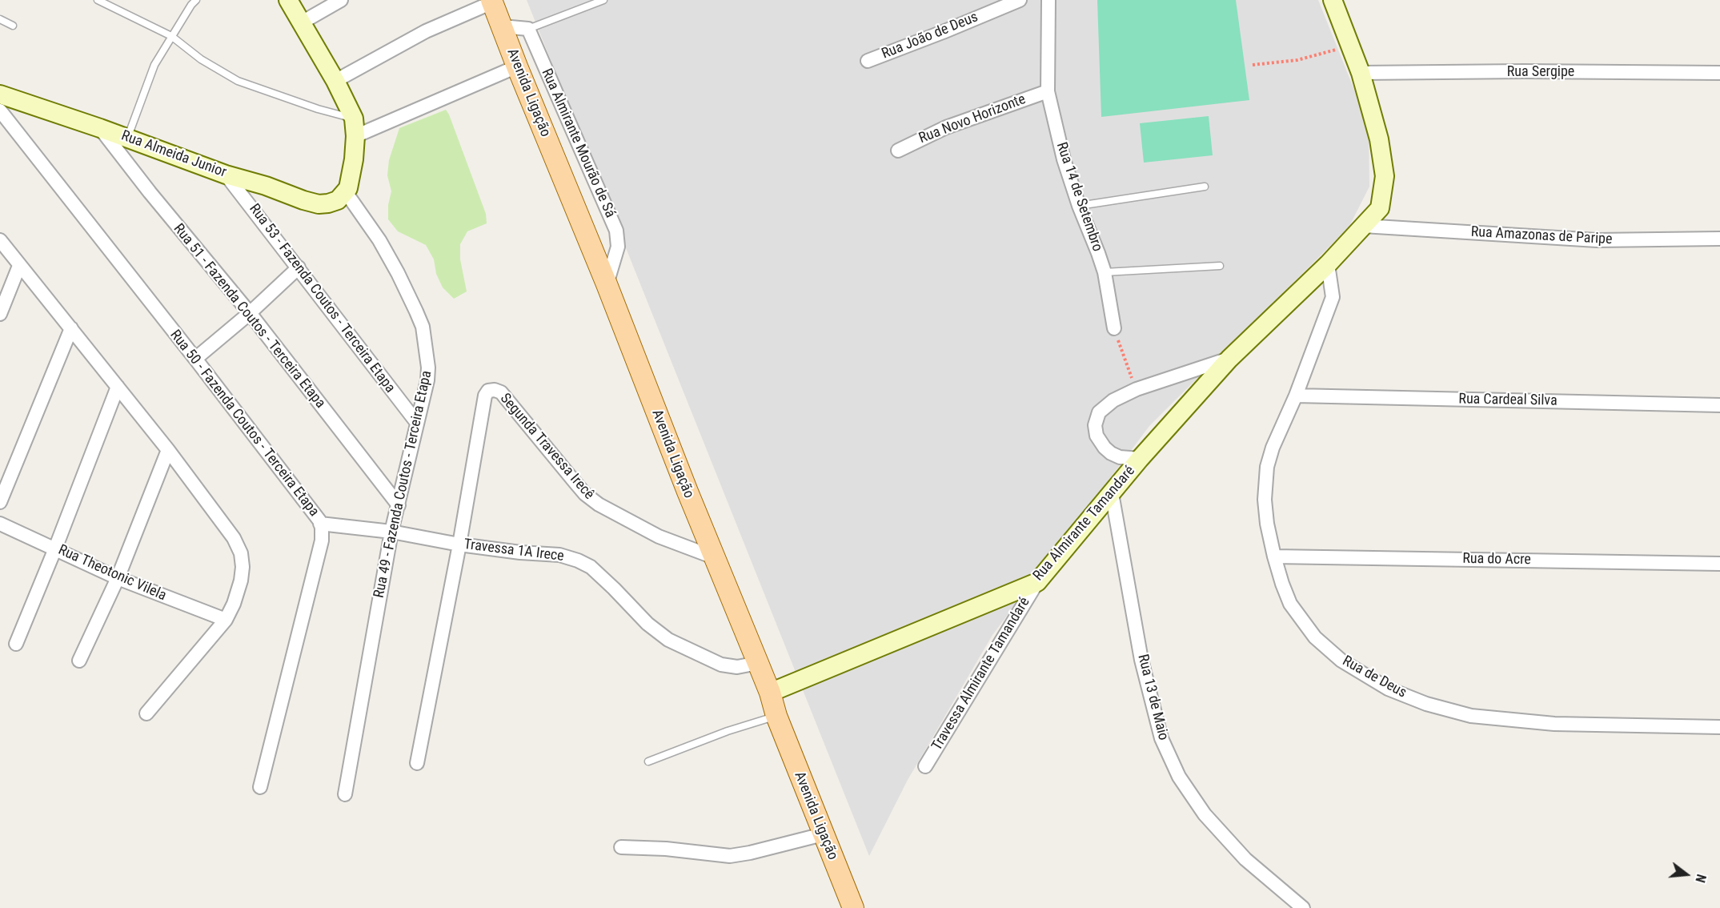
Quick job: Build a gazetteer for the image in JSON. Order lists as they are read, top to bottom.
{
  "streets": {
    "main road": ["Avenida Ligação", "Rua Almeida Junior", "Rua Almirante Tamandaré"],
    "street": [
      "Rua João de Deus",
      "Rua Sergipe",
      "Rua Novo Horizonte",
      "Rua Almirante Mourão de Sá",
      "Rua 14 de Setembro",
      "Rua Amazonas de Paripe",
      "Rua 53 - Fazenda Coutos - Terceira Etapa",
      "Rua 51 - Fazenda Coutos - Terceira Etapa",
      "Rua Cardeal Silva",
      "Rua 50 - Fazenda Coutos - Terceira Etapa",
      "Segunda Travessa Irecê",
      "Rua 49 - Fazenda Coutos - Terceira Etapa",
      "Travessa 1A Irece",
      "Rua do Acre",
      "Rua Theotonic Vilela",
      "Travessa Almirante Tamandaré",
      "Rua de Deus",
      "Rua 13 de Maio"
    ]
  },
  "crossings": [
    ["Rua Sergipe", "Rua Almirante Tamandaré"],
    ["Avenida Ligação", "Rua Almirante Mourão de Sá"],
    ["Avenida Ligação", "Segunda Travessa Irecê"],
    ["Avenida Ligação", "Rua Almirante Tamandaré"],
    ["Avenida Ligação", "Travessa 1A Irece"],
    ["Rua Novo Horizonte", "Rua 14 de Setembro"],
    ["Rua Almeida Junior", "Rua 53 - Fazenda Coutos - Terceira Etapa"],
    ["Rua Almeida Junior", "Rua 51 - Fazenda Coutos - Terceira Etapa"],
    ["Rua Almeida Junior", "Rua 49 - Fazenda Coutos - Terceira Etapa"],
    ["Rua Amazonas de Paripe", "Rua Almirante Tamandaré"],
    ["Rua 53 - Fazenda Coutos - Terceira Etapa", "Rua 49 - Fazenda Coutos - Terceira Etapa"],
    ["Rua 51 - Fazenda Coutos - Terceira Etapa", "Rua 49 - Fazenda Coutos - Terceira Etapa"],
    ["Rua Cardeal Silva", "Rua de Deus"],
    ["Rua 50 - Fazenda Coutos - Terceira Etapa", "Travessa 1A Irece"],
    ["Segunda Travessa Irecê", "Travessa 1A Irece"],
    ["Rua 49 - Fazenda Coutos - Terceira Etapa", "Travessa 1A Irece"],
    ["Rua Almirante Tamandaré", "Travessa Almirante Tamandaré"],
    ["Rua Almirante Tamandaré", "Rua de Deus"],
    ["Rua Almirante Tamandaré", "Rua 13 de Maio"],
    ["Rua do Acre", "Rua de Deus"]
  ],
  "north": "right"
}
